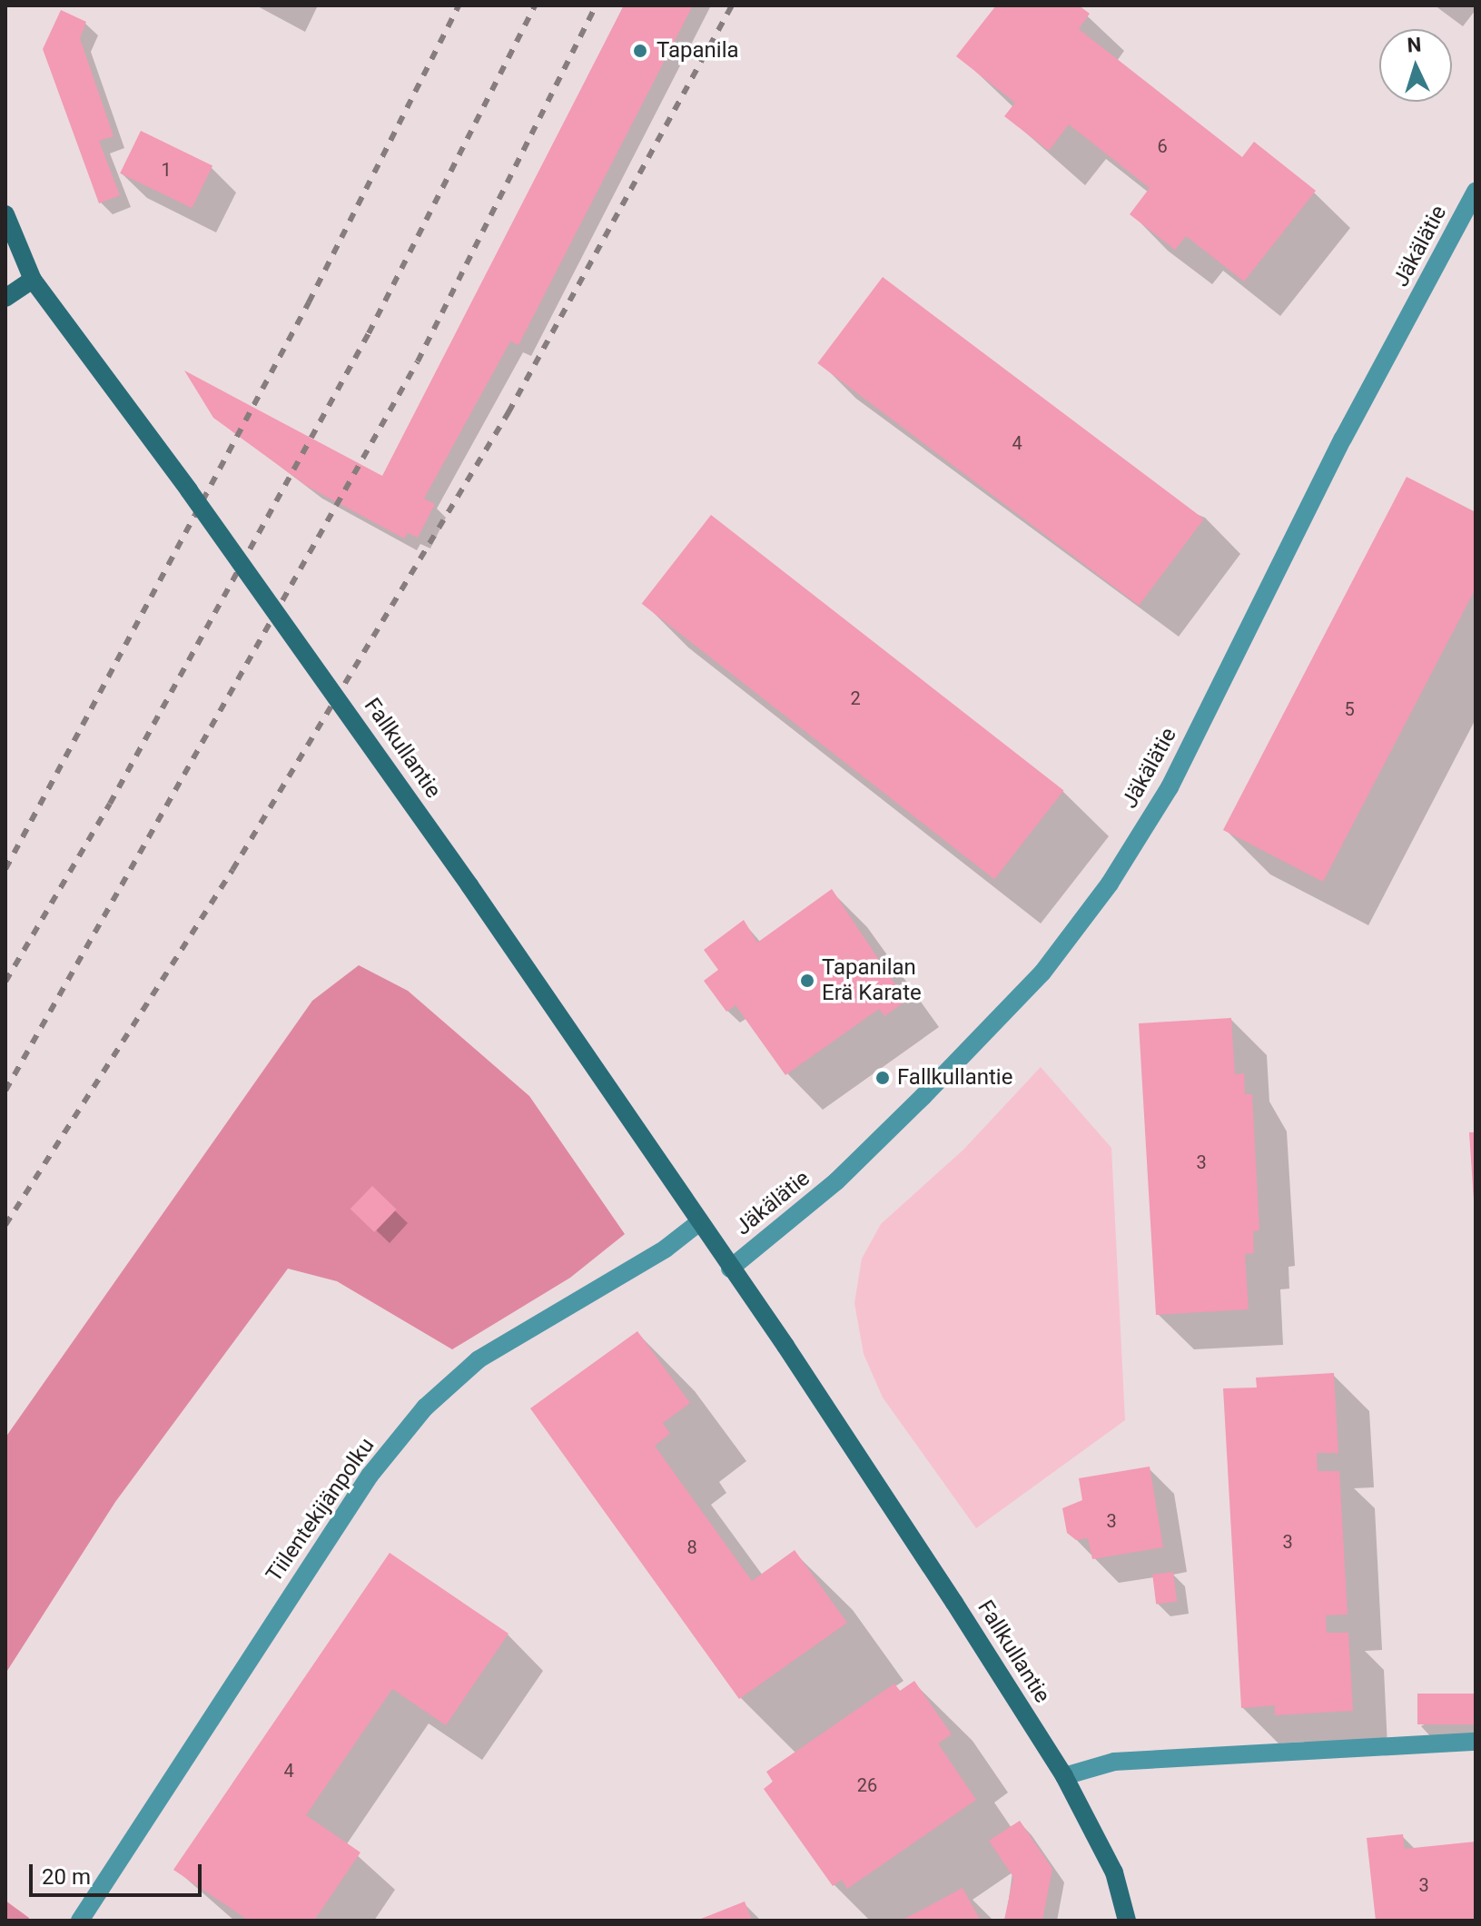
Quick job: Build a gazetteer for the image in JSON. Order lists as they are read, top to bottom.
{
  "streets": {
    "street": ["Jäkälätie", "Fallkullantie", "Tiilentekijänpolku"]
  },
  "crossings": [
    ["Jäkälätie", "Fallkullantie"],
    ["Fallkullantie", "Tiilentekijänpolku"]
  ],
  "places": ["Tapanila", "Tapanilan Erä Karate", "Fallkullantie"],
  "house_numbers": [
    "6",
    "1",
    "4",
    "2",
    "5",
    "3",
    "3",
    "3",
    "8",
    "4",
    "26",
    "3"
  ],
  "scale_bar": "20 m",
  "north": "top"
}
